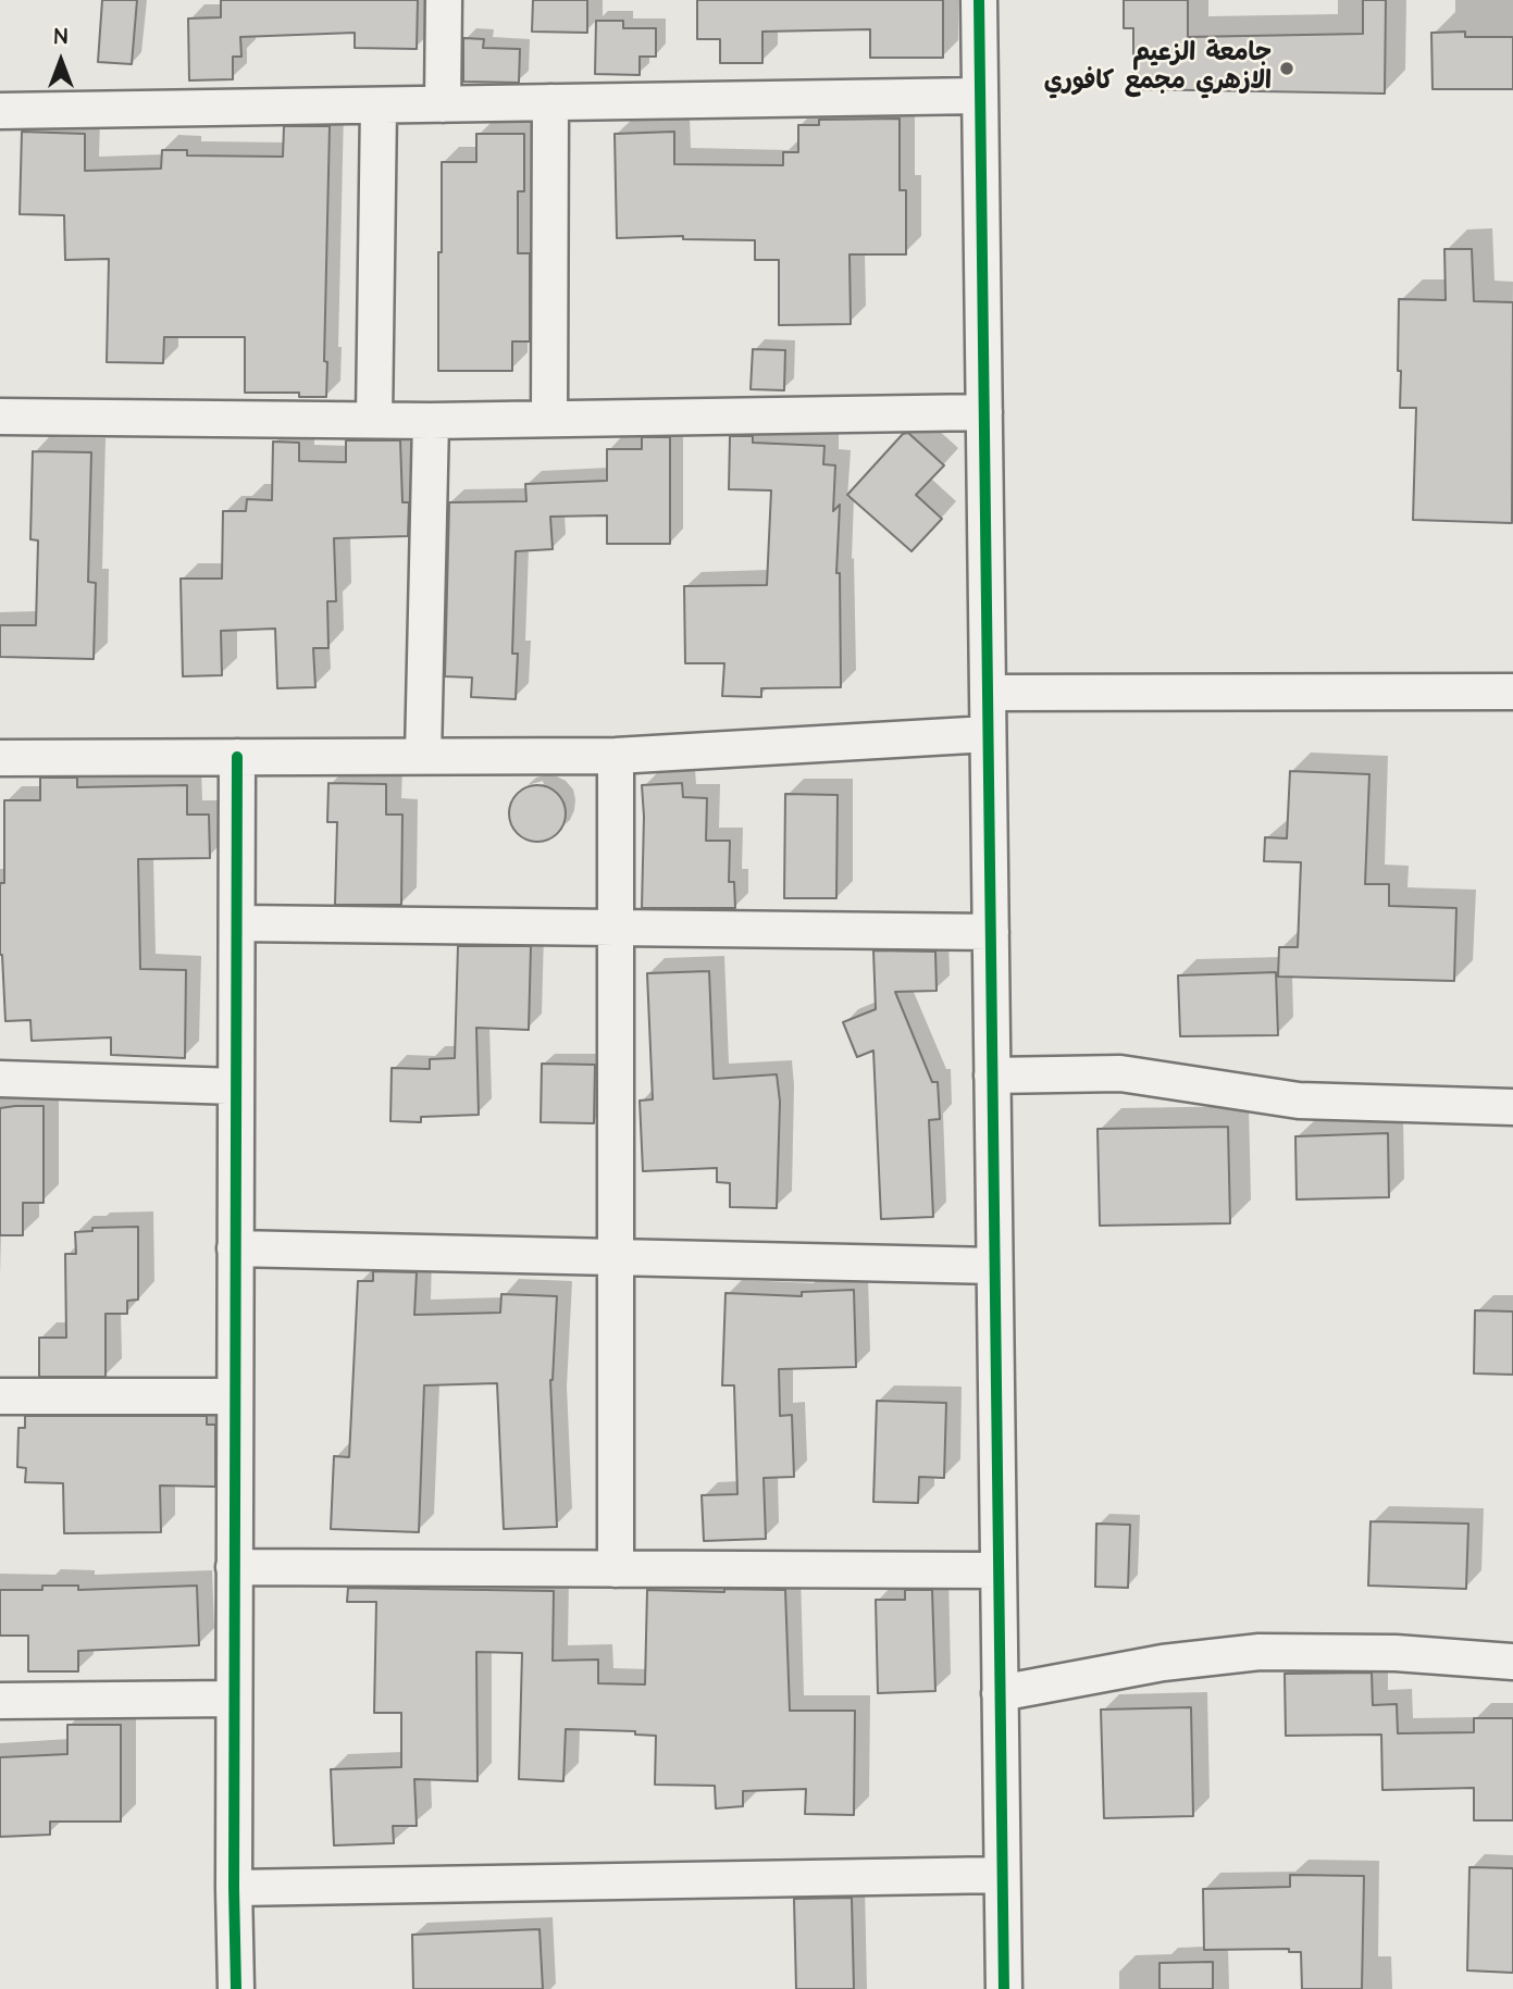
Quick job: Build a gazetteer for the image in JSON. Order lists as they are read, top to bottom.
{
  "places": ["جامعة الزعيم الازهري مجمع كافوري"],
  "north": "top"
}
